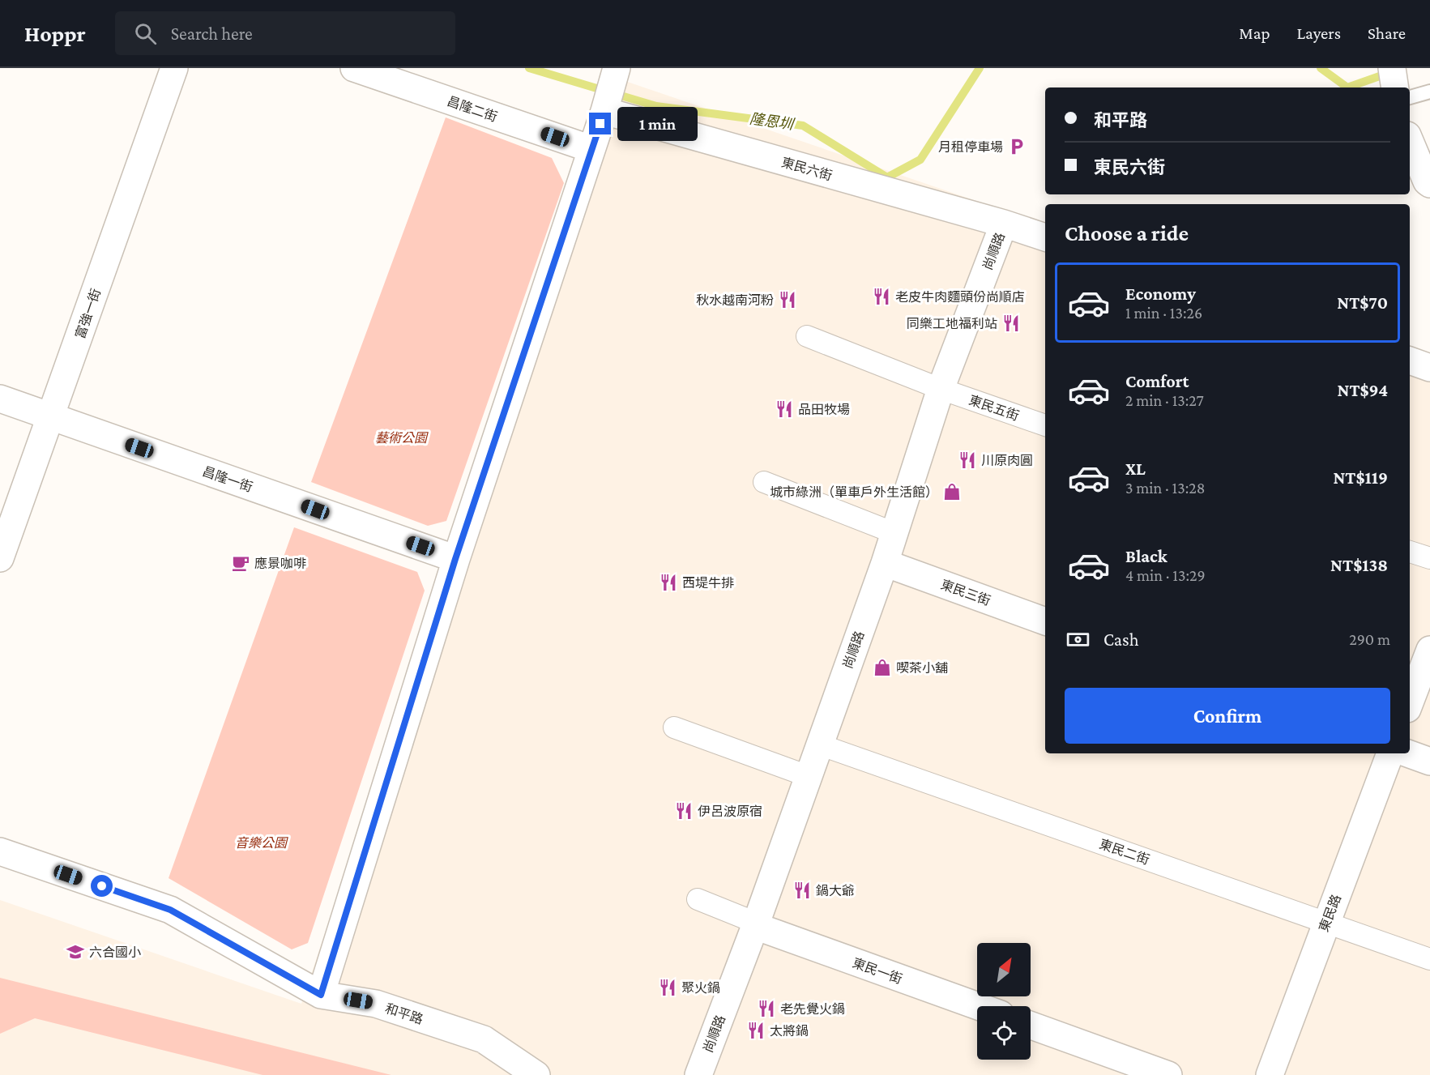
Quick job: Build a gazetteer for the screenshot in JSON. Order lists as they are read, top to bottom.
{
  "streets": {
    "street": [
      "昌隆二街",
      "東民六街",
      "尚順路",
      "富強一街",
      "東民五街",
      "昌隆一街",
      "東民三街",
      "東民二街",
      "東民路",
      "東民一街",
      "和平路"
    ]
  },
  "crossings": [
    ["東民六街", "尚順路"],
    ["尚順路", "東民五街"],
    ["尚順路", "東民三街"],
    ["尚順路", "東民二街"],
    ["尚順路", "東民一街"],
    ["富強一街", "昌隆一街"],
    ["東民二街", "東民路"]
  ],
  "water": ["隆恩圳"],
  "parks": ["藝術公園", "音樂公園"],
  "places": {
    "parking": ["月租停車場"],
    "restaurant": [
      "老皮牛肉麵頭份尚順店",
      "秋水越南河粉",
      "同樂工地福利站",
      "品田牧場",
      "川原肉圓",
      "西堤牛排",
      "伊呂波原宿",
      "鍋大爺",
      "聚火鍋",
      "老先覺火鍋",
      "太將鍋"
    ],
    "shop": ["城市綠洲（單車戶外生活館）", "喫茶小舖"],
    "cafe": ["應景咖啡"],
    "school or university": ["六合國小"]
  },
  "north": "top right",
  "page": {
    "header": "Hoppr",
    "search": "Search here",
    "nav": ["Map", "Layers", "Share"],
    "banner": ["和平路", "東民六街"],
    "bubble": "1 min",
    "heading": "Choose a ride",
    "list": [
      {
        "name": "Economy",
        "note": "1 min · 13:26",
        "value": "NT$70"
      },
      {
        "name": "Comfort",
        "note": "2 min · 13:27",
        "value": "NT$94"
      },
      {
        "name": "XL",
        "note": "3 min · 13:28",
        "value": "NT$119"
      },
      {
        "name": "Black",
        "note": "4 min · 13:29",
        "value": "NT$138"
      }
    ],
    "pay": ["Cash", "290 m"],
    "buttons": "Confirm"
  }
}
